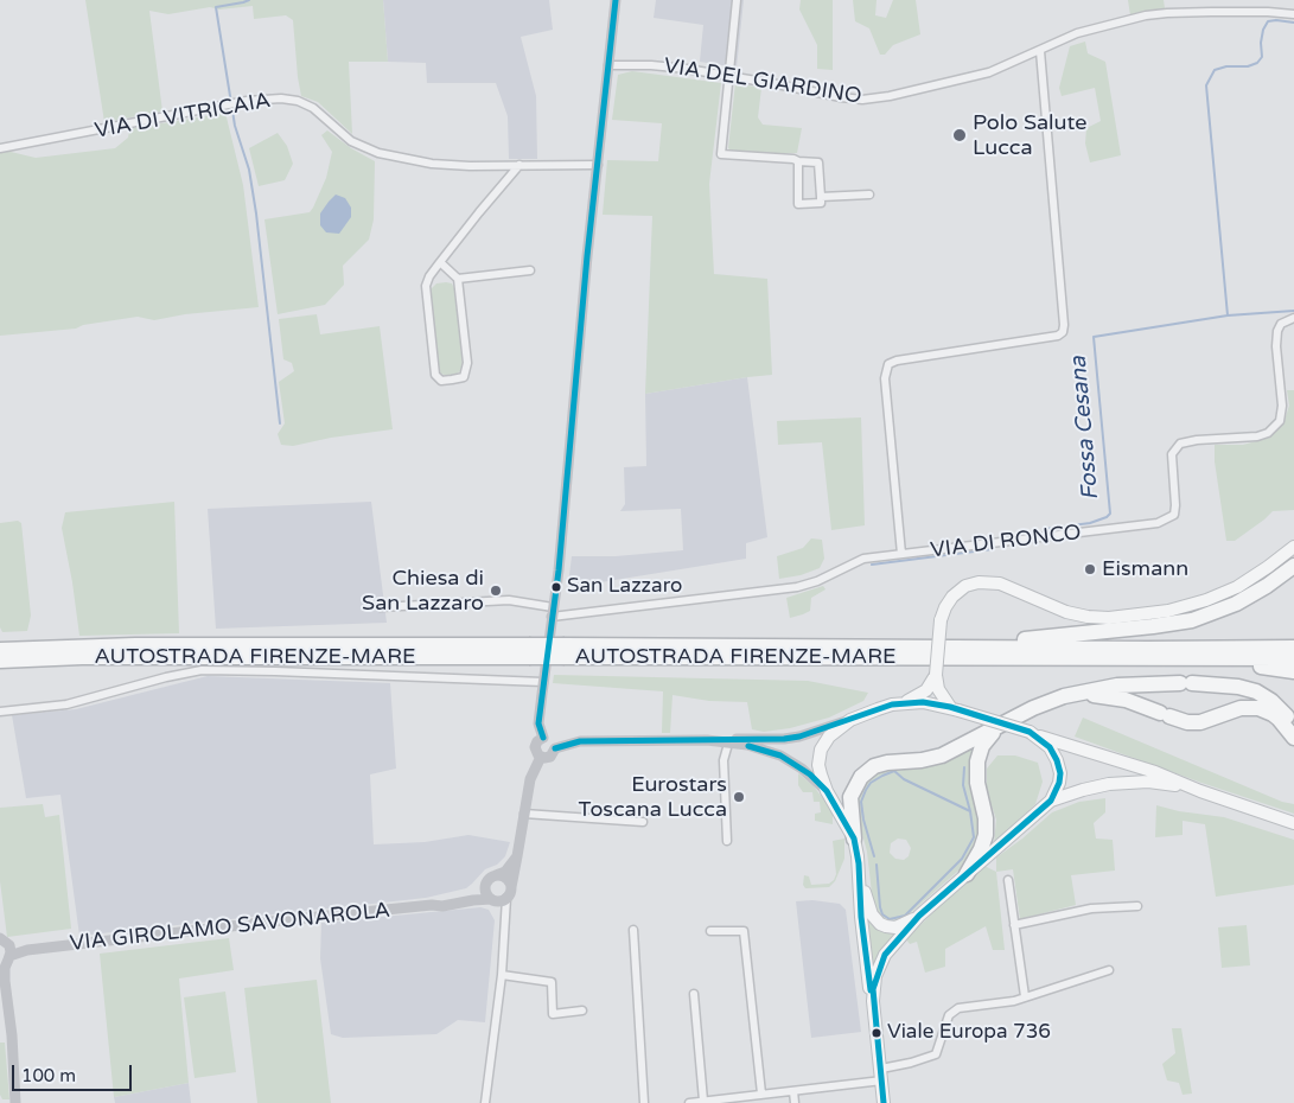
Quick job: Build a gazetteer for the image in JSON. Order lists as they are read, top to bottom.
{
  "streets": {
    "highway": ["AUTOSTRADA FIRENZE-MARE"],
    "main road": ["VIA GIROLAMO SAVONAROLA"],
    "street": ["VIA DEL GIARDINO", "VIA DI VITRICAIA", "VIA DI RONCO"]
  },
  "water": ["Fossa Cesana"],
  "places": [
    "Polo Salute Lucca",
    "Eismann",
    "San Lazzaro",
    "Chiesa di San Lazzaro",
    "Eurostars Toscana Lucca",
    "Viale Europa 736"
  ],
  "scale_bar": "100 m"
}
